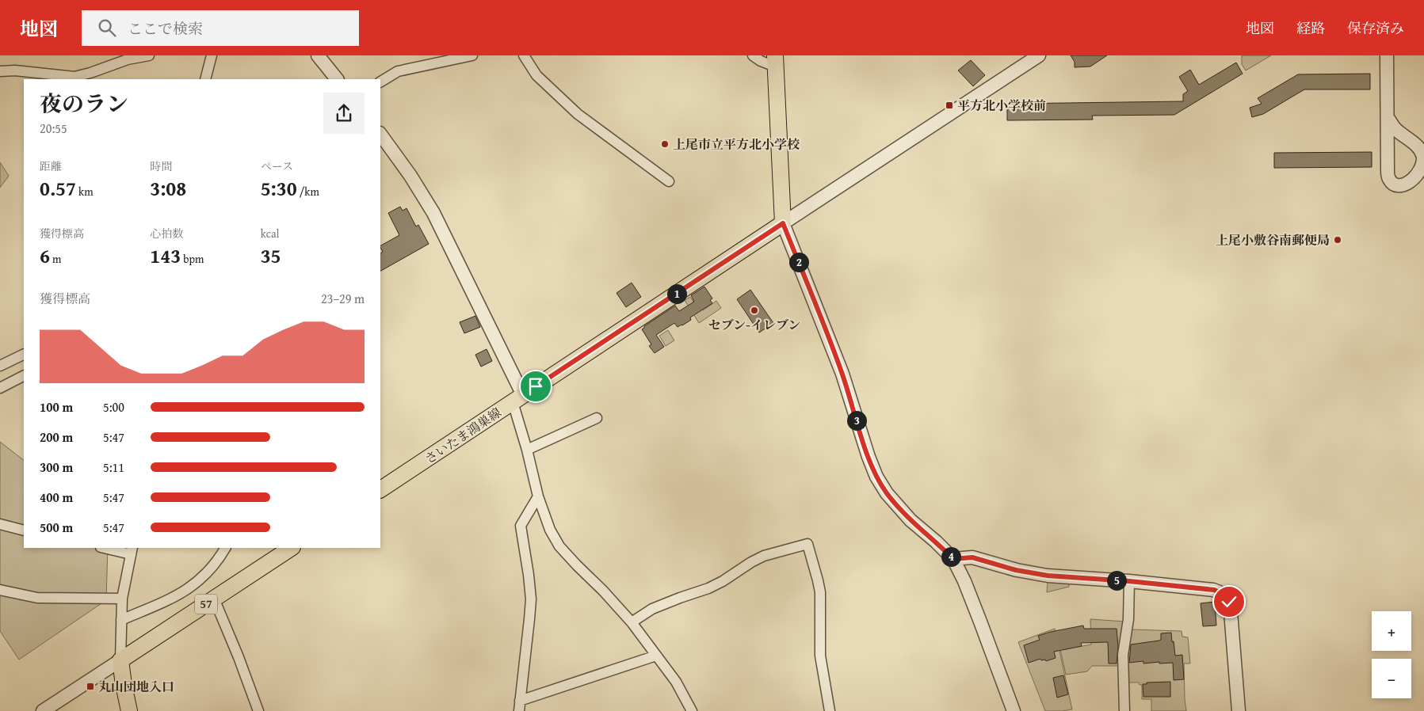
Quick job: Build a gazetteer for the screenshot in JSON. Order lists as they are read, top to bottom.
{
  "streets": {
    "main road": ["さいたま鴻巣線", "57"]
  },
  "places": {
    "transit": ["平方北小学校前", "丸山団地入口"],
    "other": ["上尾市立平方北小学校", "上尾小敷谷南郵便局", "セブン-イレブン"]
  },
  "page": {
    "header": "地図",
    "search": "ここで検索",
    "nav": ["地図", "経路", "保存済み"],
    "heading": ["夜のラン", "20:55"],
    "stats": [
      ["距離", "0.57 km"],
      ["時間", "3:08"],
      ["ペース", "5:30 /km"],
      ["獲得標高", "6 m"],
      ["心拍数", "143 bpm"],
      ["kcal", "35"]
    ],
    "pins": [
      "2",
      "1",
      "3",
      "4",
      "5"
    ],
    "chart": ["獲得標高", "23–29 m"],
    "list": [
      {
        "name": "100 m",
        "note": "5:00"
      },
      {
        "name": "200 m",
        "note": "5:47"
      },
      {
        "name": "300 m",
        "note": "5:11"
      },
      {
        "name": "400 m",
        "note": "5:47"
      },
      {
        "name": "500 m",
        "note": "5:47"
      }
    ],
    "map_buttons": ["+", "−"]
  }
}
